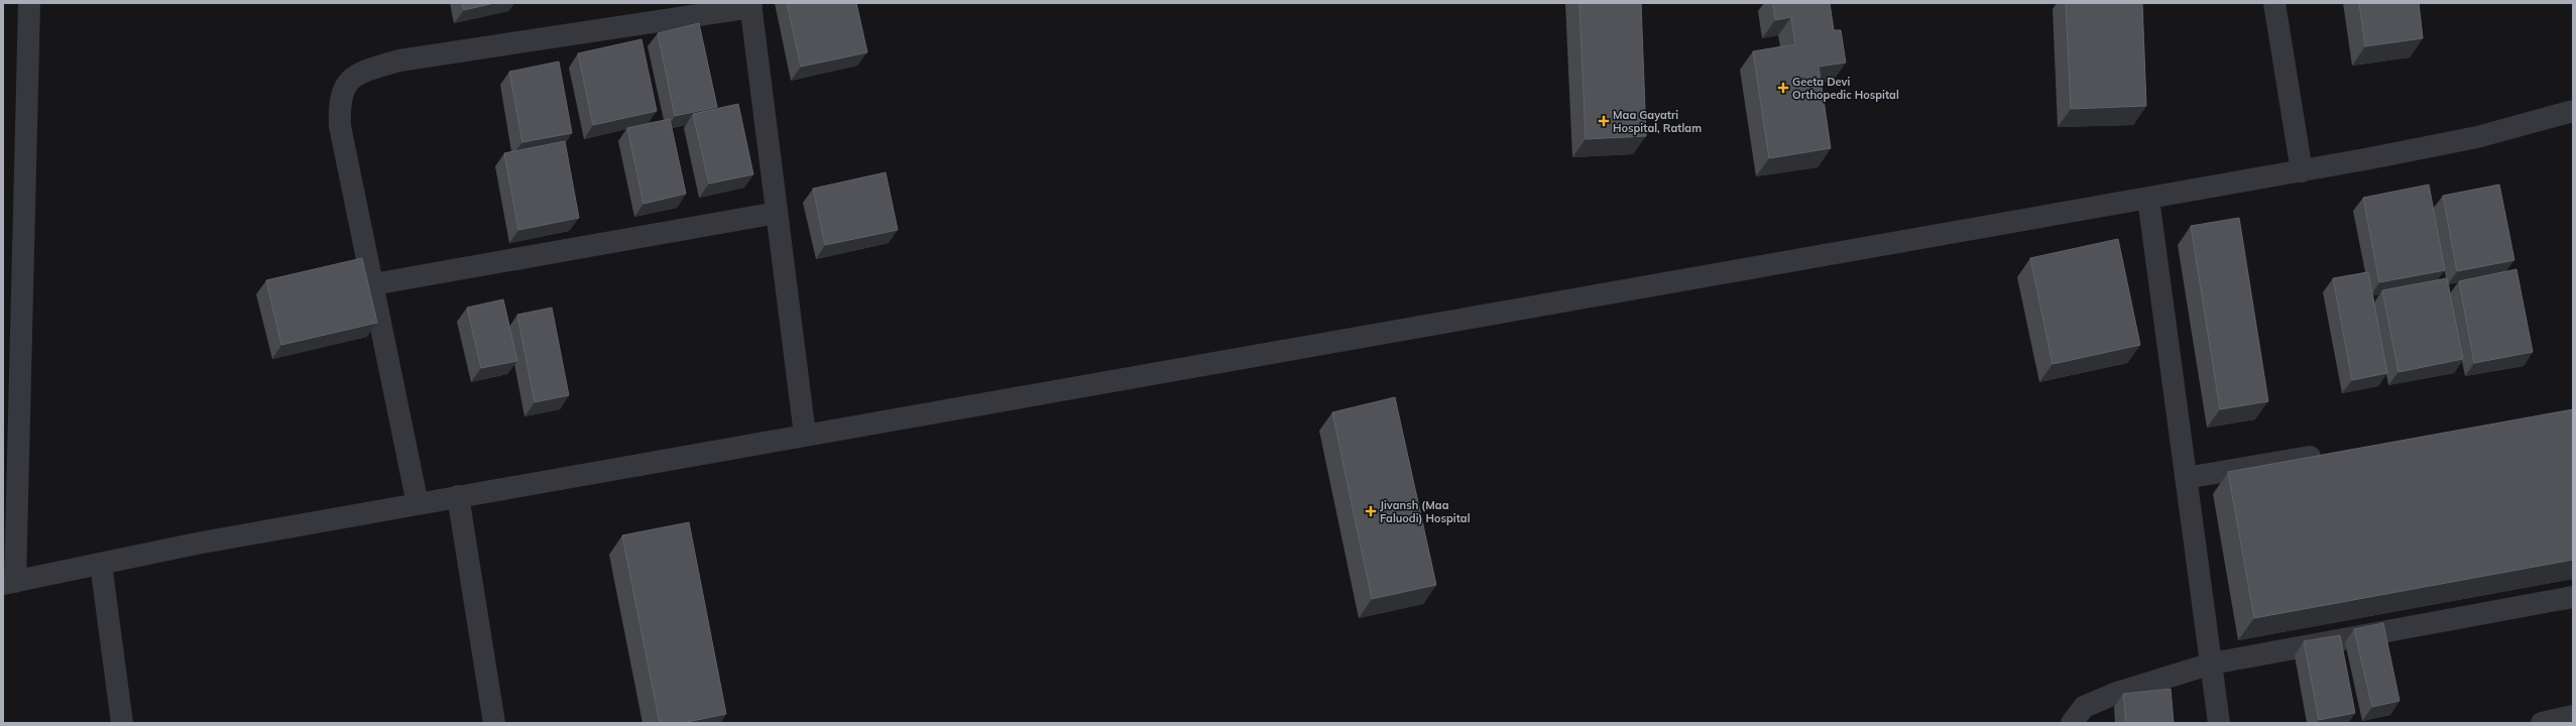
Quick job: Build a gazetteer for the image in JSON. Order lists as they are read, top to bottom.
{
  "places": {
    "health": ["Geeta Devi Orthopedic Hospital", "Maa Gayatri Hospital, Ratlam", "Jivansh (Maa Faluodi) Hospital"]
  }
}
